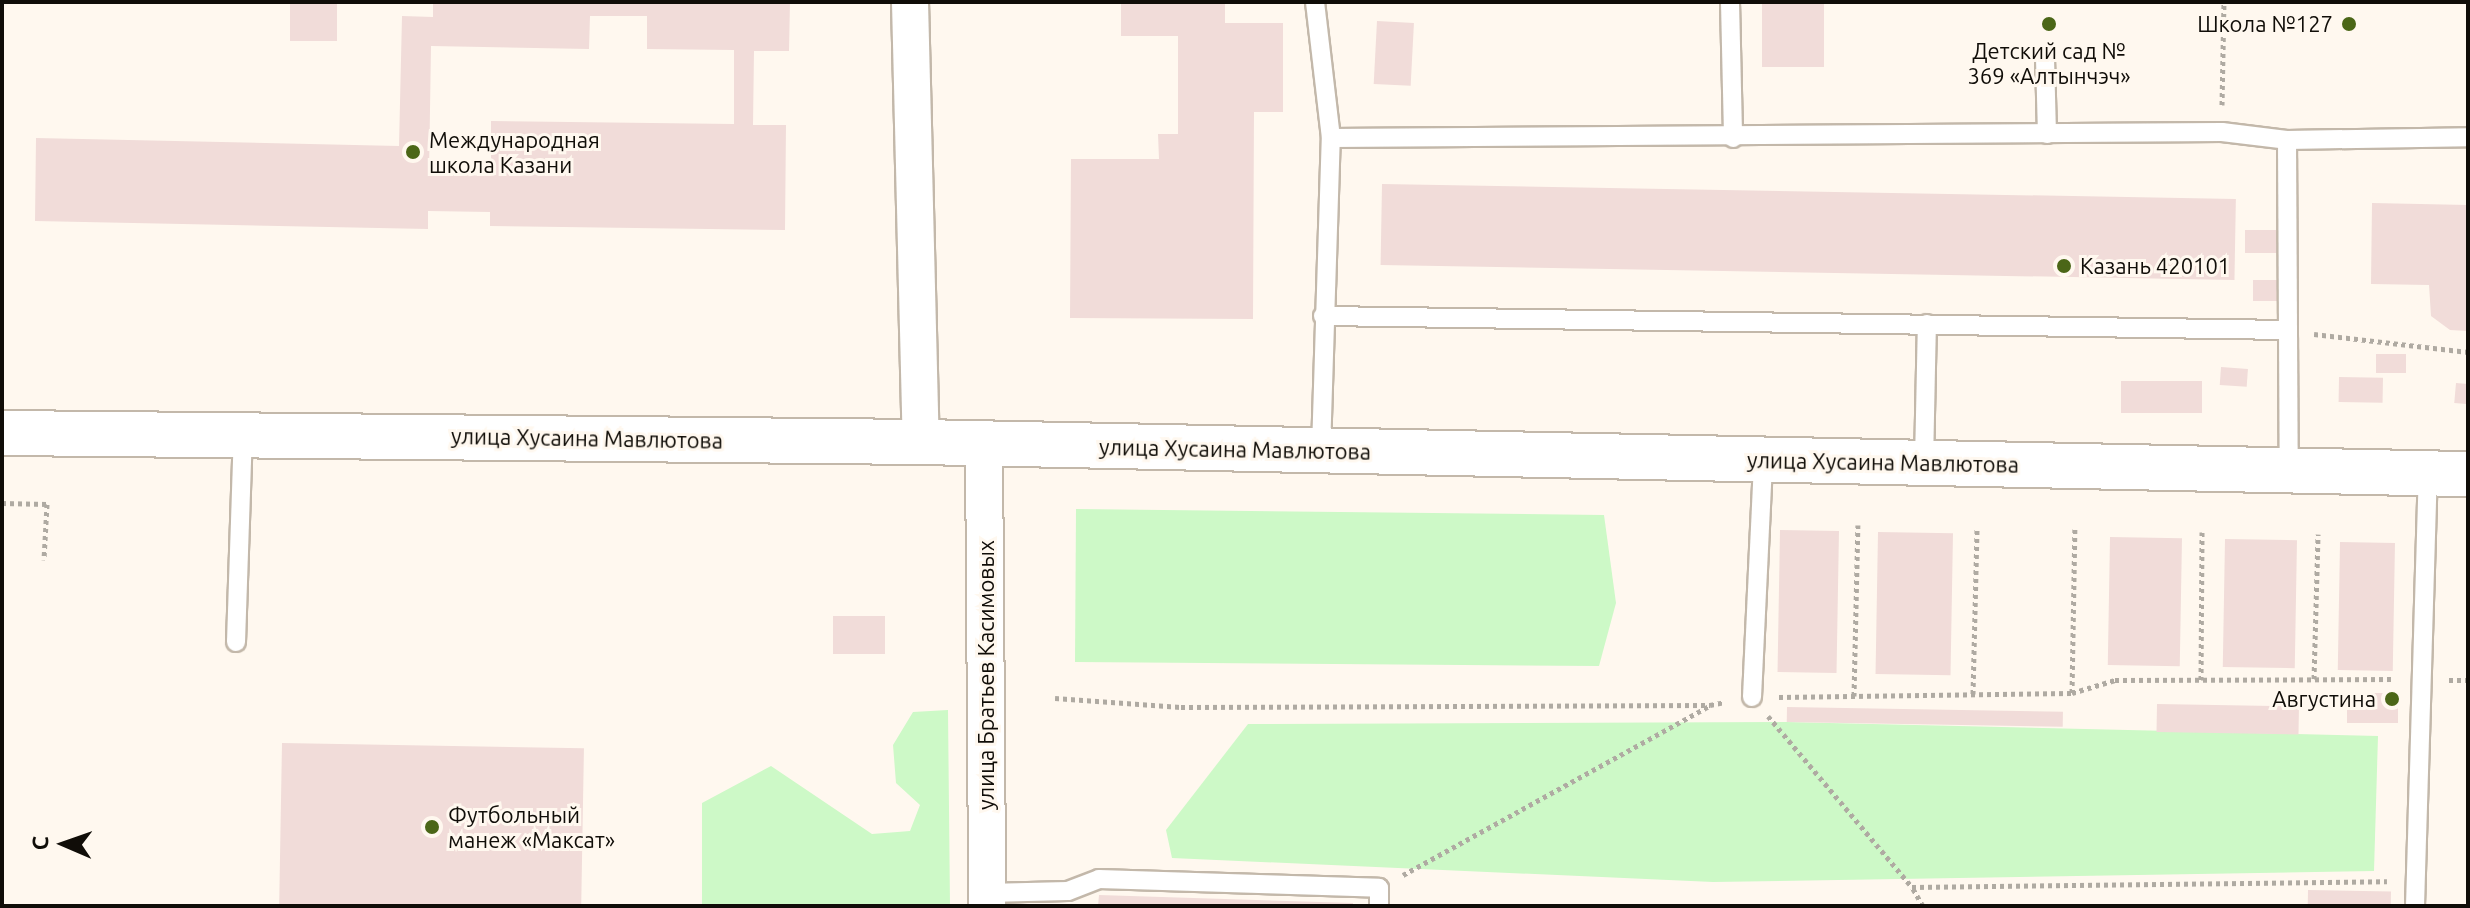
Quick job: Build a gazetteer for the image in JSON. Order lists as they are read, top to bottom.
{
  "streets": {
    "street": ["улица Хусаина Мавлютова", "улица Братьев Касимовых"]
  },
  "crossings": [
    ["улица Хусаина Мавлютова", "улица Братьев Касимовых"]
  ],
  "places": [
    "Детский сад № 369 «Алтынчэч»",
    "Школа №127",
    "Международная школа Казани",
    "Казань 420101",
    "Августина",
    "Футбольный манеж «Максат»"
  ],
  "north": "left"
}
